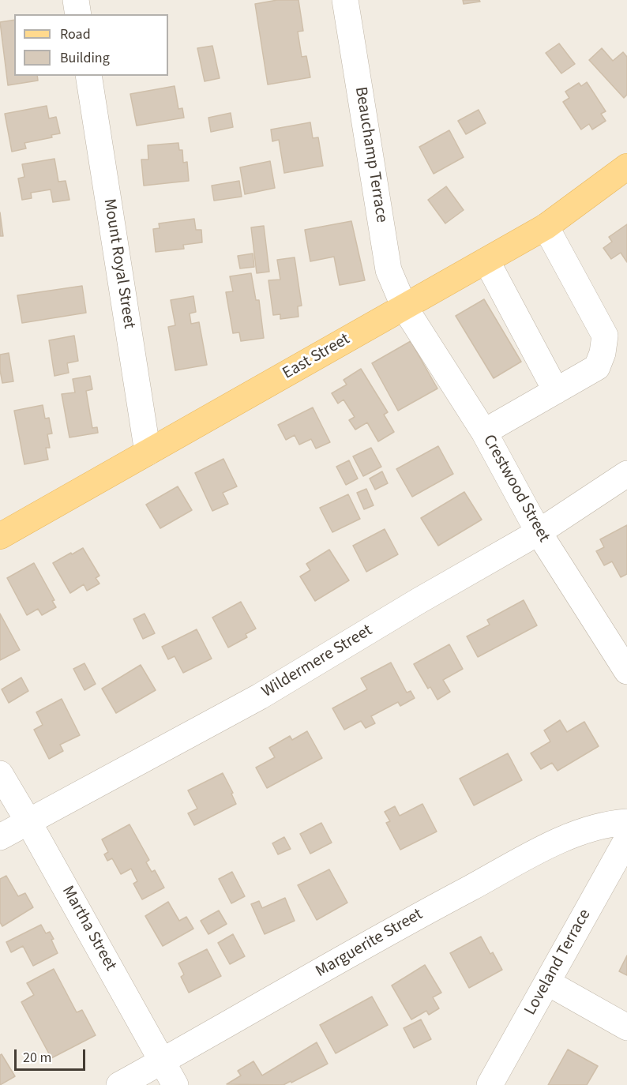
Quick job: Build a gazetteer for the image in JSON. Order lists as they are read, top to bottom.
{
  "streets": {
    "main road": ["East Street"],
    "street": [
      "Beauchamp Terrace",
      "Mount Royal Street",
      "Crestwood Street",
      "Wildermere Street",
      "Martha Street",
      "Marguerite Street",
      "Loveland Terrace"
    ]
  },
  "crossings": [
    ["Beauchamp Terrace", "East Street"],
    ["Beauchamp Terrace", "Crestwood Street"],
    ["Mount Royal Street", "East Street"],
    ["East Street", "Crestwood Street"],
    ["Crestwood Street", "Wildermere Street"],
    ["Wildermere Street", "Martha Street"],
    ["Martha Street", "Marguerite Street"]
  ],
  "legend": ["Road", "Building"],
  "scale_bar": "20 m"
}
